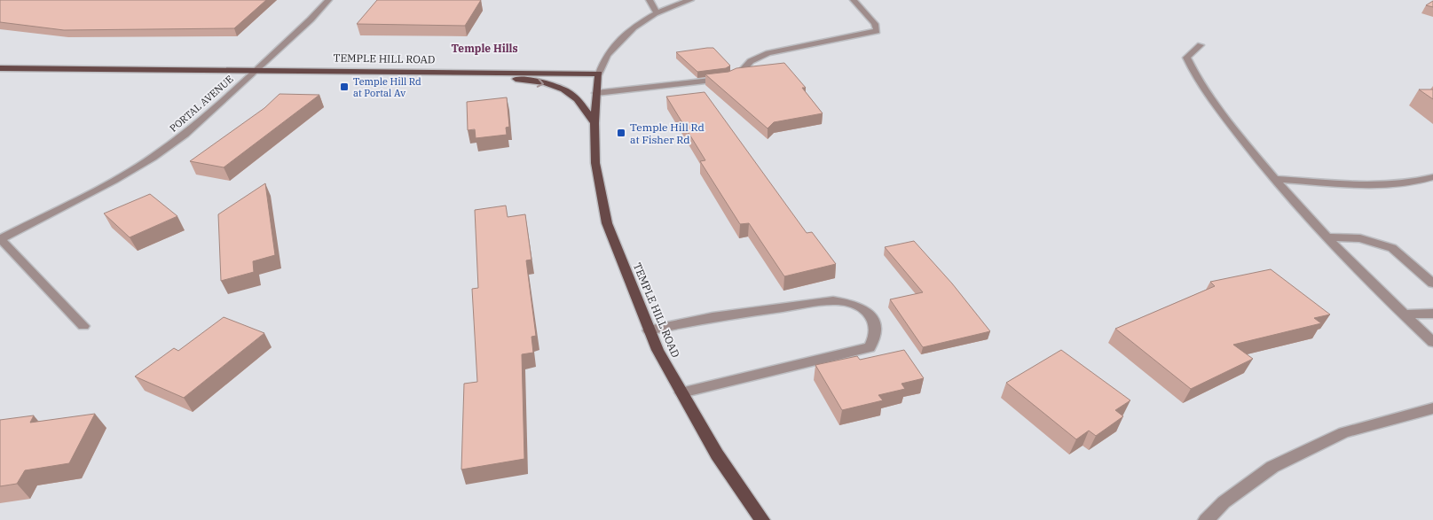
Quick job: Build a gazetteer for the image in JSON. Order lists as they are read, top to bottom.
{
  "streets": {
    "main road": ["TEMPLE HILL ROAD"],
    "street": ["PORTAL AVENUE"]
  },
  "crossings": [
    ["TEMPLE HILL ROAD", "PORTAL AVENUE"]
  ],
  "districts": ["Temple Hills"],
  "places": {
    "transit": ["Temple Hill Rd at Portal Av", "Temple Hill Rd at Fisher Rd"]
  }
}
